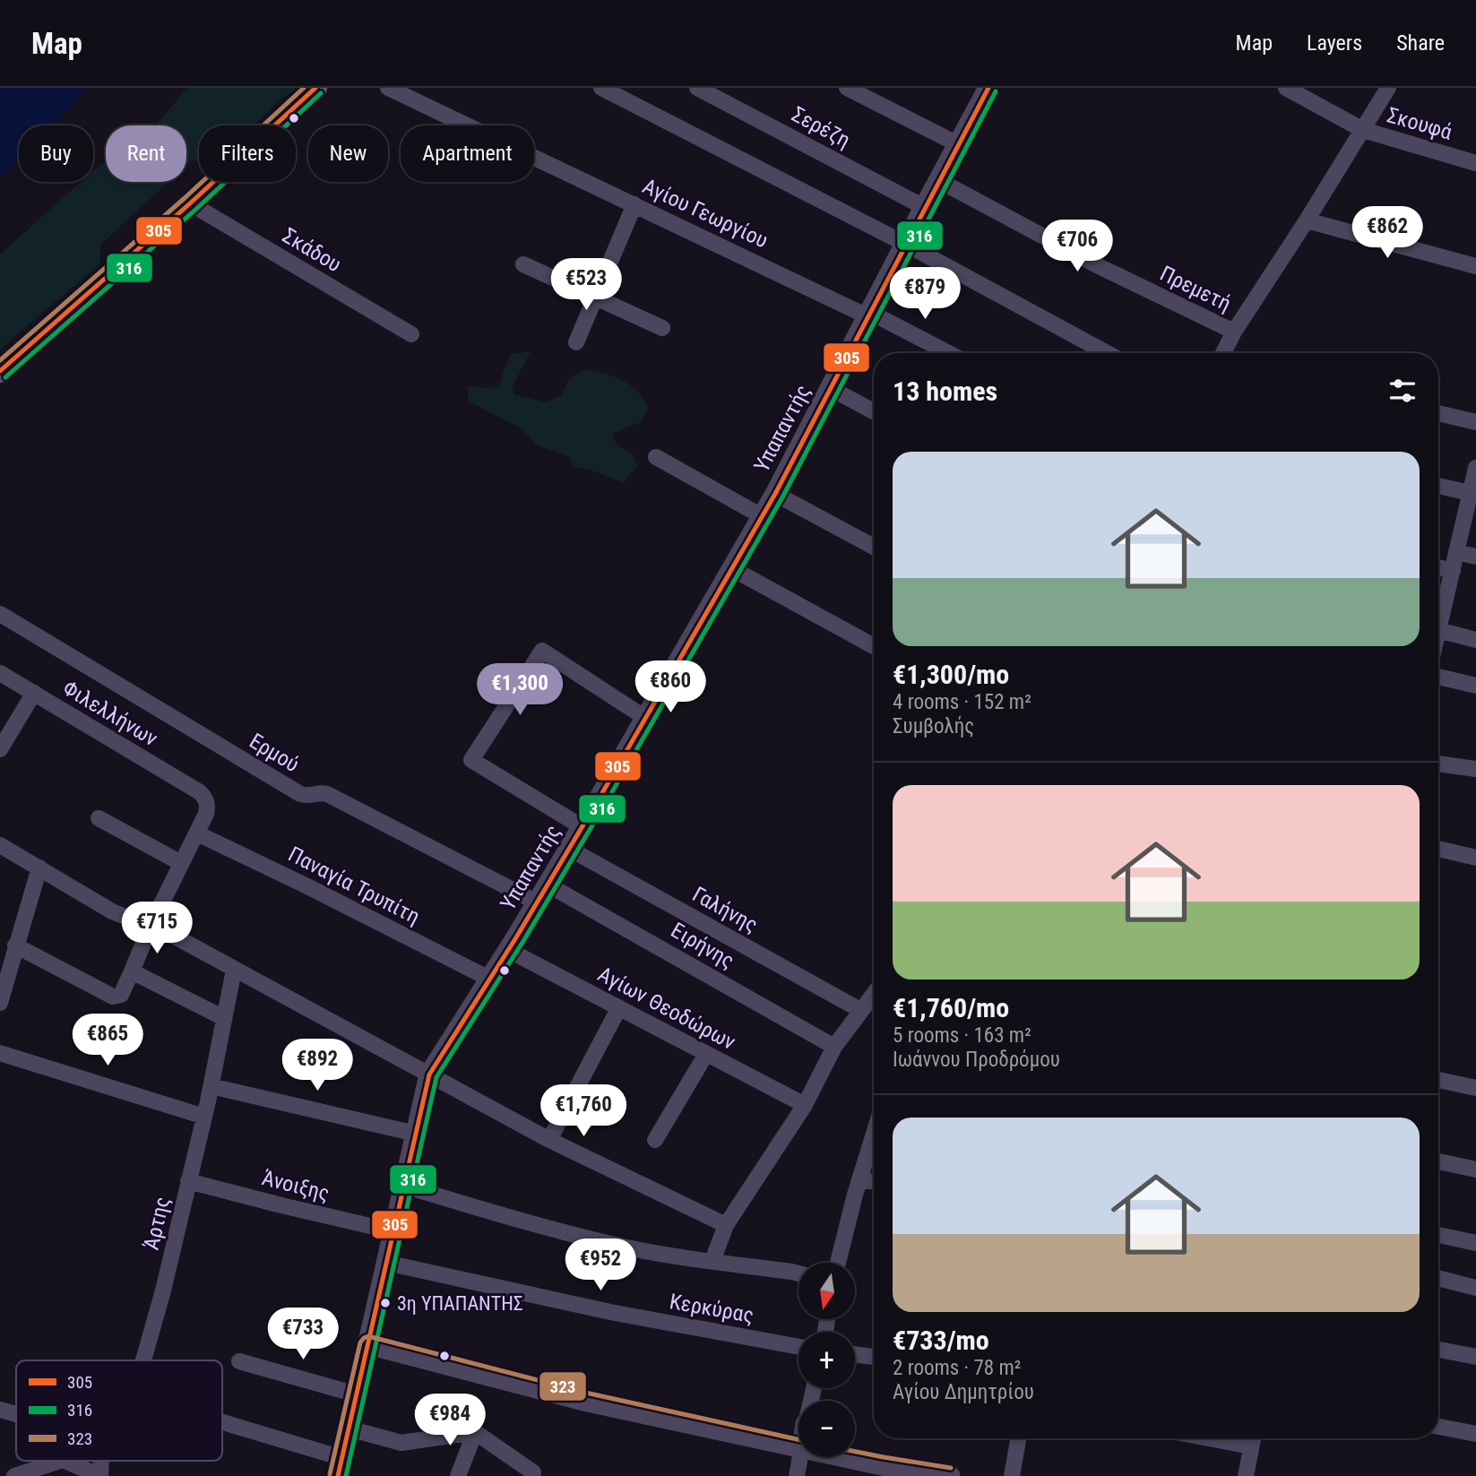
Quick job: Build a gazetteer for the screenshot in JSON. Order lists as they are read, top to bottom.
{
  "streets": {
    "street": [
      "Σκουφά",
      "Σερέζη",
      "Αγίου Γεωργίου",
      "Σκάδου",
      "Πρεμετή",
      "Υπαπαντής",
      "Φιλελλήνων",
      "Ερμού",
      "Παναγία Τρυπίτη",
      "Γαλήνης",
      "Ειρήνης",
      "Αγίων Θεοδώρων",
      "Άνοιξης",
      "Άρτης",
      "Κερκύρας"
    ]
  },
  "crossings": [
    ["Σερέζη", "Υπαπαντής"],
    ["Αγίου Γεωργίου", "Υπαπαντής"],
    ["Πρεμετή", "Υπαπαντής"],
    ["Υπαπαντής", "Ερμού"],
    ["Υπαπαντής", "Παναγία Τρυπίτη"],
    ["Υπαπαντής", "Γαλήνης"],
    ["Υπαπαντής", "Ειρήνης"],
    ["Υπαπαντής", "Αγίων Θεοδώρων"],
    ["Υπαπαντής", "Άνοιξης"],
    ["Υπαπαντής", "Κερκύρας"],
    ["Φιλελλήνων", "Παναγία Τρυπίτη"],
    ["Άνοιξης", "Άρτης"]
  ],
  "places": ["3η ΥΠΑΠΑΝΤΗΣ"],
  "lines": ["transit line 305", "transit line 323", "transit line 316"],
  "legend": ["305", "316", "323"],
  "north": "bottom",
  "page": {
    "header": "Map",
    "nav": ["Map", "Layers", "Share"],
    "chip": [
      "Buy",
      "Rent",
      "Filters",
      "New",
      "Apartment"
    ],
    "price": [
      "€862",
      "€706",
      "€523",
      "€879",
      "€860",
      "€1,300",
      "€715",
      "€865",
      "€892",
      "€1,760",
      "€952",
      "€733",
      "€984"
    ],
    "heading": "13 homes",
    "list": [
      {
        "name": "€1,300/mo",
        "note": "4 rooms · 152 m² · Συμβολής"
      },
      {
        "name": "€1,760/mo",
        "note": "5 rooms · 163 m² · Ιωάννου Προδρόμου"
      },
      {
        "name": "€733/mo",
        "note": "2 rooms · 78 m² · Αγίου Δημητρίου"
      }
    ],
    "map_buttons": ["+", "−"]
  }
}
